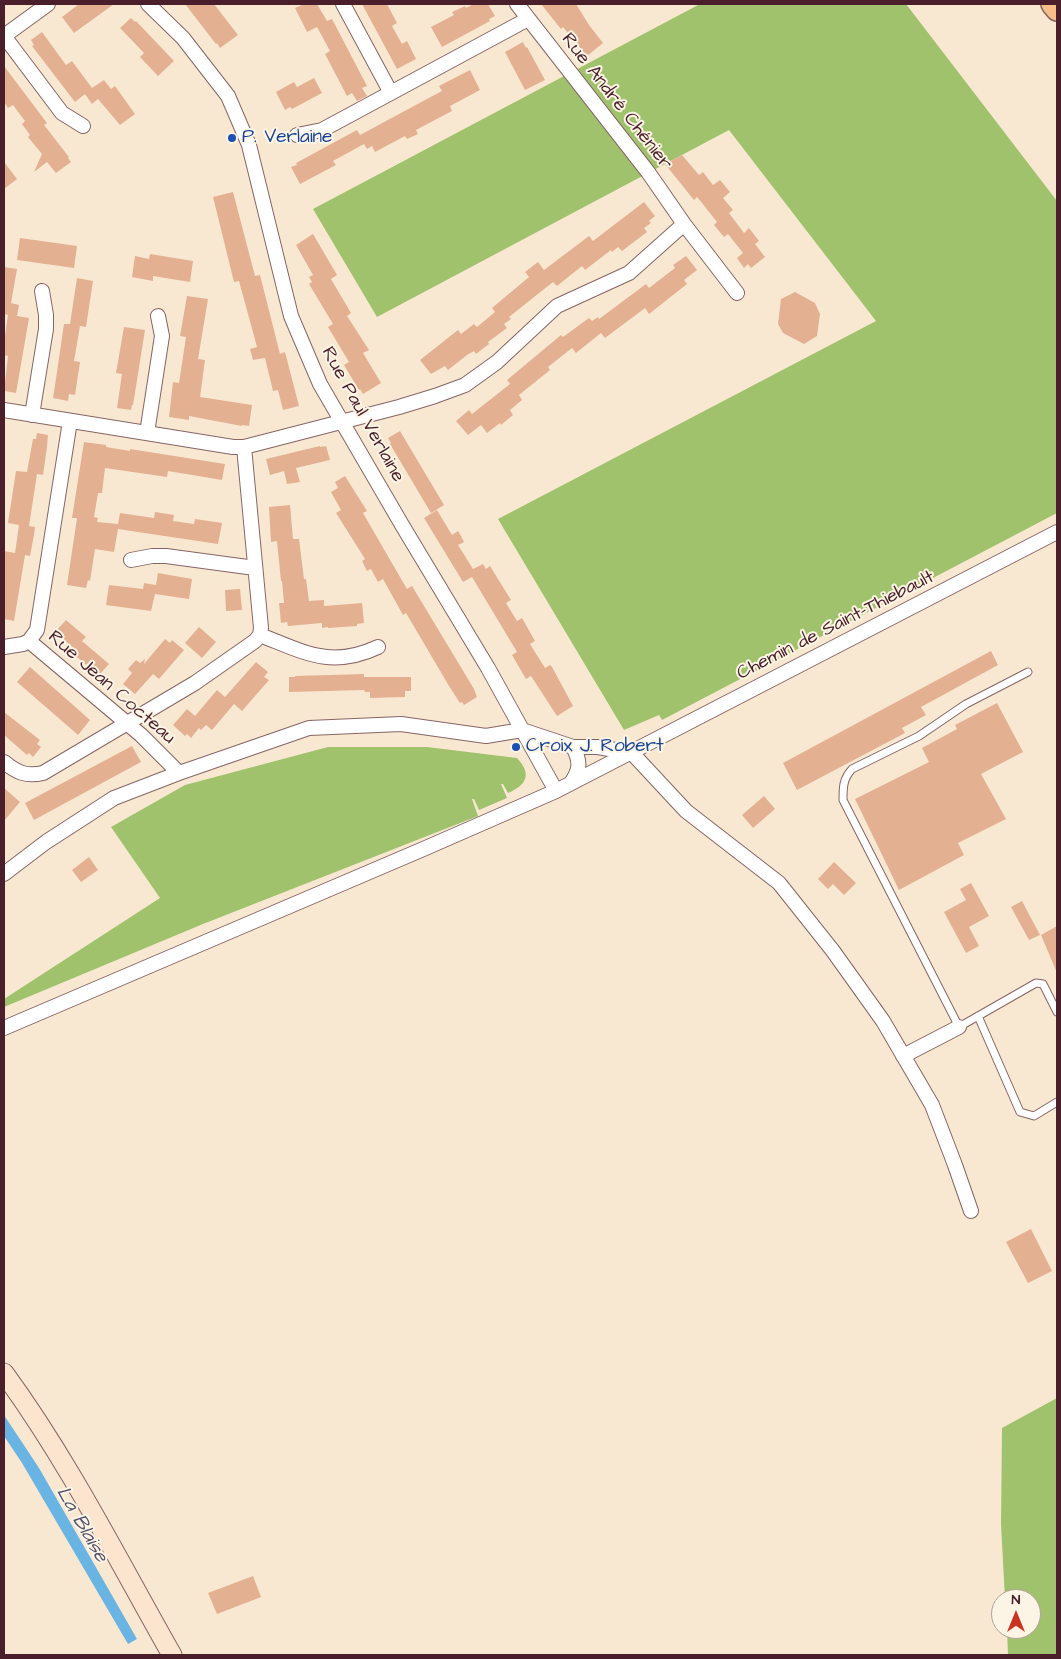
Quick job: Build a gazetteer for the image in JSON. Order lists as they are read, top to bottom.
{
  "streets": {
    "street": [
      "Rue André Chénier",
      "Rue Paul Verlaine",
      "Chemin de Saint-Thiebault",
      "Rue Jean Cocteau"
    ]
  },
  "crossings": [
    ["Rue Paul Verlaine", "Chemin de Saint-Thiebault"]
  ],
  "water": ["La Blaise"],
  "places": ["P. Verlaine", "Croix J. Robert"],
  "north": "top"
}
